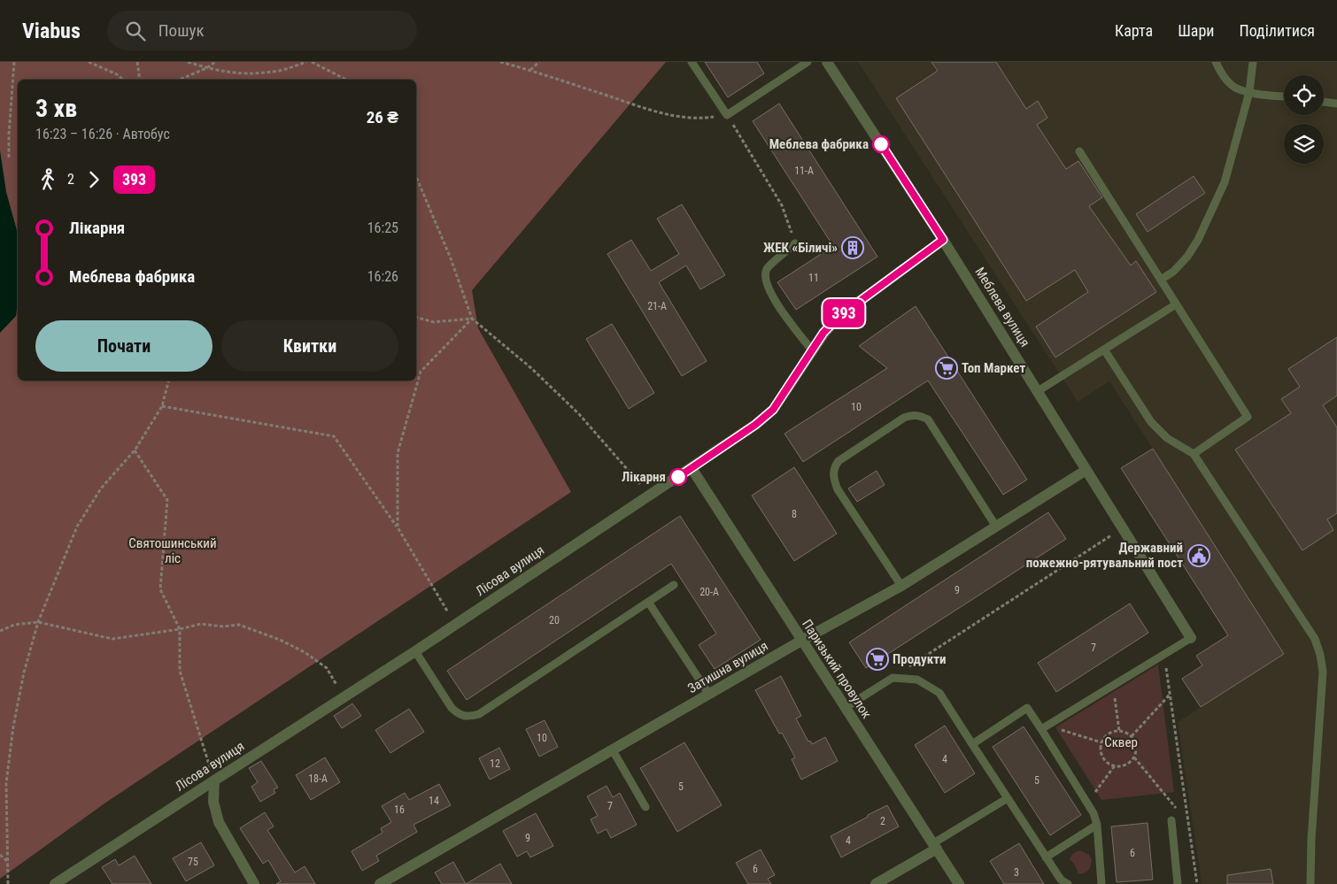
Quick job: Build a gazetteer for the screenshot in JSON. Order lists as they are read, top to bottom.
{
  "streets": {
    "street": [
      "Меблева вулиця",
      "Лісова вулиця",
      "Затишна вулиця",
      "Паризький провулок"
    ]
  },
  "crossings": [
    ["Меблева вулиця", "Лісова вулиця"],
    ["Меблева вулиця", "Затишна вулиця"],
    ["Лісова вулиця", "Паризький провулок"],
    ["Затишна вулиця", "Паризький провулок"]
  ],
  "parks": ["Святошинський ліс", "Сквер"],
  "places": {
    "other": ["Меблева фабрика", "Лікарня"],
    "building": ["ЖЕК «Біличі»"],
    "supermarket": ["Топ Маркет", "Продукти"],
    "public building": ["Державний пожежно-рятувальний пост"]
  },
  "lines": ["bus line 393"],
  "house_numbers": [
    "11-А",
    "11",
    "21-А",
    "10",
    "8",
    "9",
    "20-А",
    "20",
    "7",
    "10",
    "4",
    "12",
    "18-А",
    "5",
    "5",
    "14",
    "7",
    "16",
    "2",
    "9",
    "4",
    "6",
    "75",
    "6",
    "3"
  ],
  "page": {
    "header": "Viabus",
    "search": "Пошук",
    "nav": ["Карта", "Шари", "Поділитися"],
    "on_map": "393",
    "heading": ["3 хв", "16:23 – 16:26 · Автобус", "26 ₴"],
    "legs": ["2", "393"],
    "list": [
      {
        "name": "Лікарня",
        "value": "16:25"
      },
      {
        "name": "Меблева фабрика",
        "value": "16:26"
      }
    ],
    "buttons": ["Почати", "Квитки"]
  }
}
